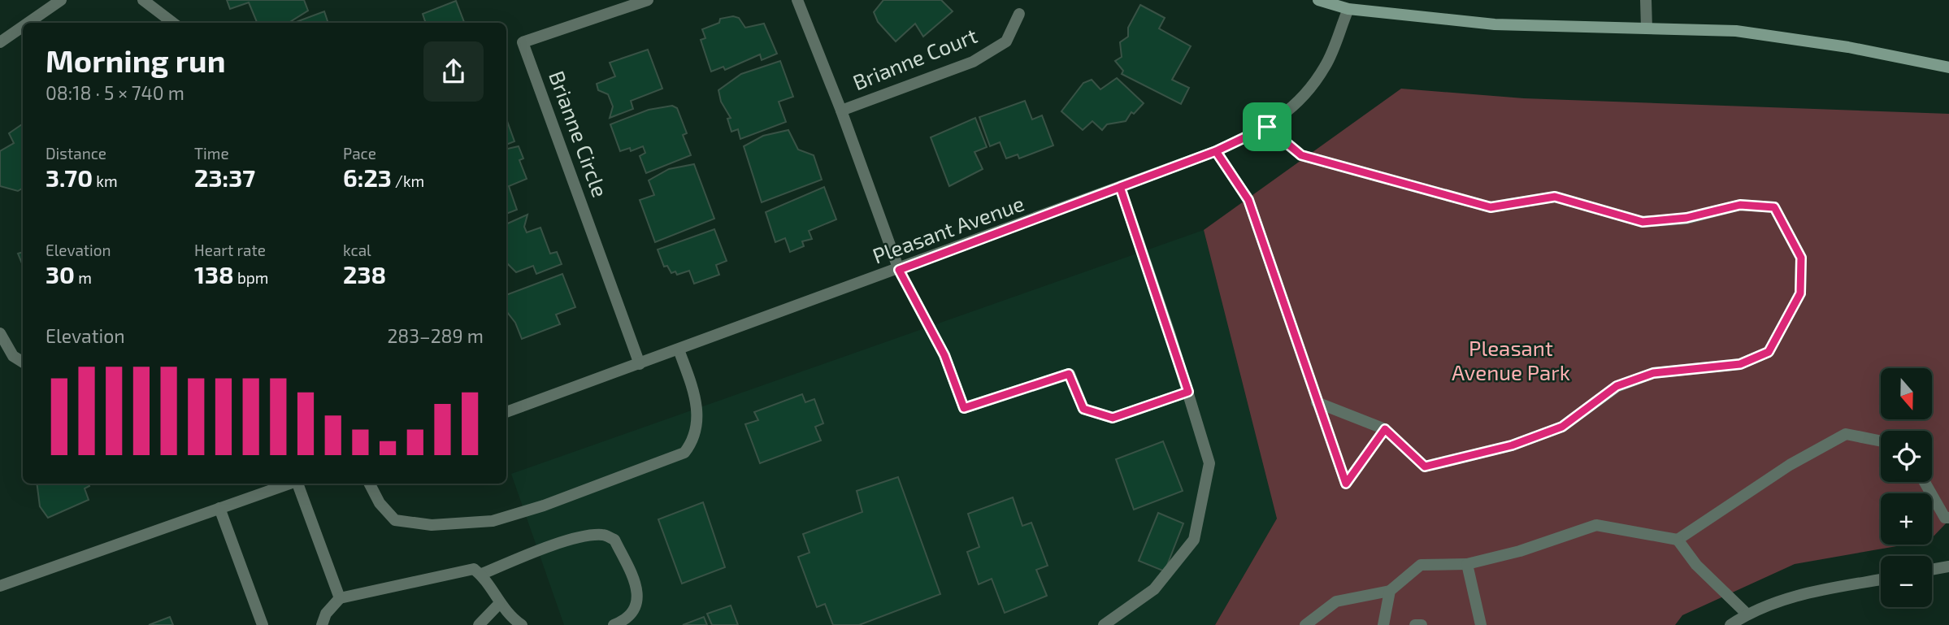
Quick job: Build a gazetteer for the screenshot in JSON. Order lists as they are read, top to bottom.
{
  "streets": {
    "street": ["Brianne Court", "Brianne Circle", "Pleasant Avenue"]
  },
  "crossings": [
    ["Brianne Circle", "Pleasant Avenue"]
  ],
  "parks": ["Pleasant Avenue Park"],
  "north": "bottom",
  "page": {
    "heading": ["Morning run", "08:18 · 5 × 740 m"],
    "stats": [
      ["Distance", "3.70 km"],
      ["Time", "23:37"],
      ["Pace", "6:23 /km"],
      ["Elevation", "30 m"],
      ["Heart rate", "138 bpm"],
      ["kcal", "238"]
    ],
    "chart": ["Elevation", "283–289 m"],
    "map_buttons": ["+", "−"]
  }
}
